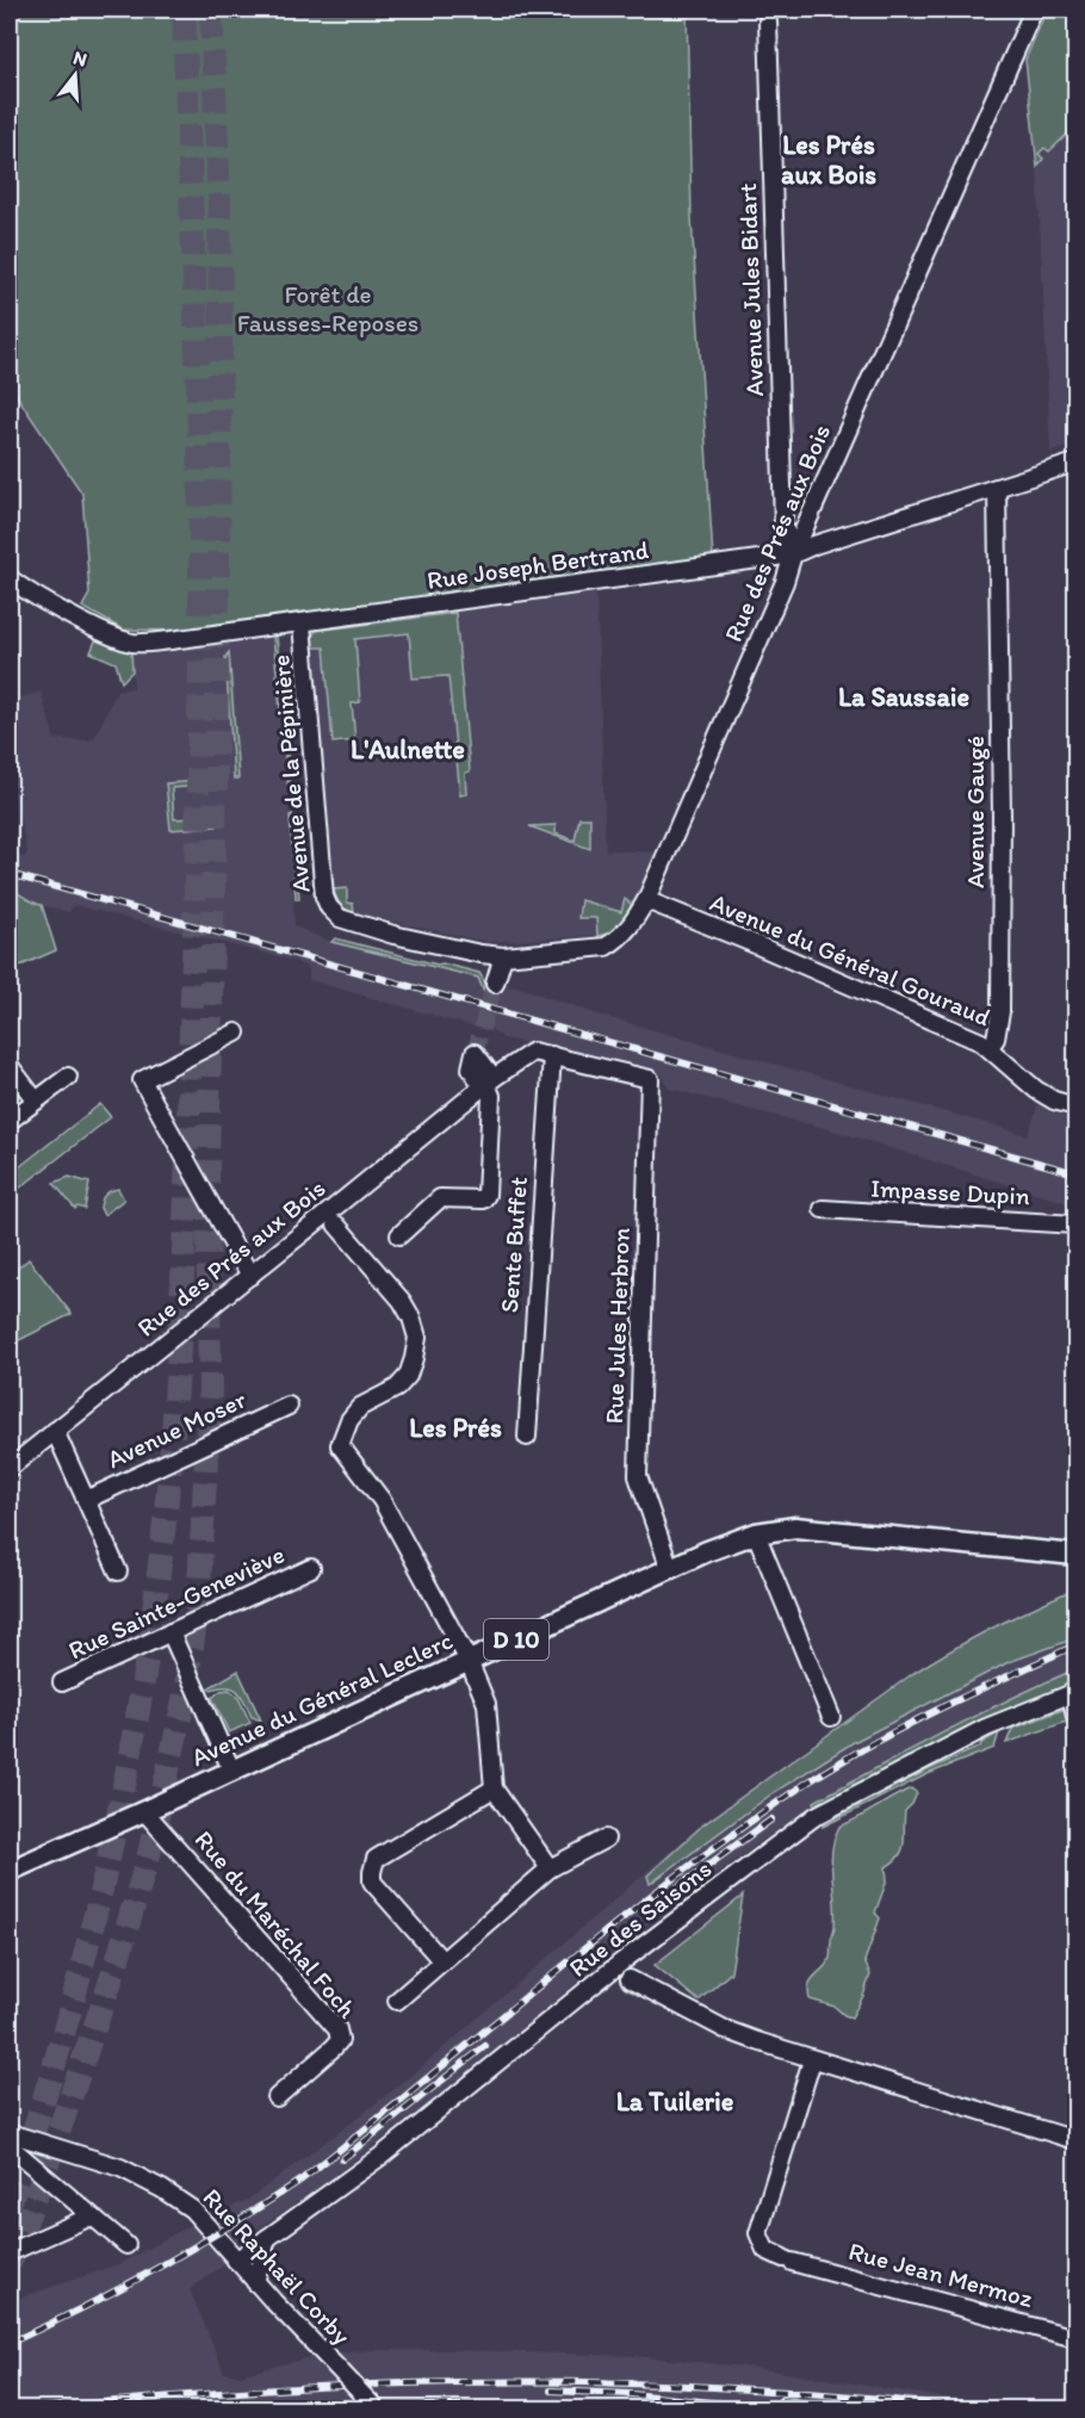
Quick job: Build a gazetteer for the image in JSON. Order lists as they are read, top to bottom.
{
  "streets": {
    "main road": ["D 10", "Avenue du Général Leclerc"],
    "street": [
      "Avenue Jules Bidart",
      "Rue des Prés aux Bois",
      "Rue Joseph Bertrand",
      "Avenue de la Pépinière",
      "Avenue Gaugé",
      "Avenue du Général Gouraud",
      "Impasse Dupin",
      "Sente Buffet",
      "Rue Jules Herbron",
      "Avenue Moser",
      "Rue Sainte-Geneviève",
      "Rue des Saisons",
      "Rue du Maréchal Foch",
      "Rue Raphaël Corby",
      "Rue Jean Mermoz"
    ]
  },
  "crossings": [
    ["Avenue Jules Bidart", "Rue des Prés aux Bois"],
    ["Avenue Jules Bidart", "Rue Joseph Bertrand"],
    ["Rue des Prés aux Bois", "Rue Joseph Bertrand"],
    ["Rue des Prés aux Bois", "Avenue de la Pépinière"],
    ["Rue des Prés aux Bois", "Avenue du Général Gouraud"],
    ["Rue des Prés aux Bois", "Sente Buffet"],
    ["Rue des Prés aux Bois", "Rue Jules Herbron"],
    ["Rue Joseph Bertrand", "Avenue de la Pépinière"],
    ["Rue Joseph Bertrand", "Avenue Gaugé"],
    ["Avenue Gaugé", "Avenue du Général Gouraud"],
    ["Sente Buffet", "Rue Jules Herbron"],
    ["Rue Jules Herbron", "Avenue du Général Leclerc"],
    ["Avenue du Général Leclerc", "Rue du Maréchal Foch"],
    ["Rue des Saisons", "Rue Raphaël Corby"]
  ],
  "districts": [
    "Les Prés aux Bois",
    "La Saussaie",
    "L'Aulnette",
    "Les Prés",
    "La Tuilerie"
  ],
  "parks": ["Forêt de Fausses-Reposes"],
  "north": "top"
}
